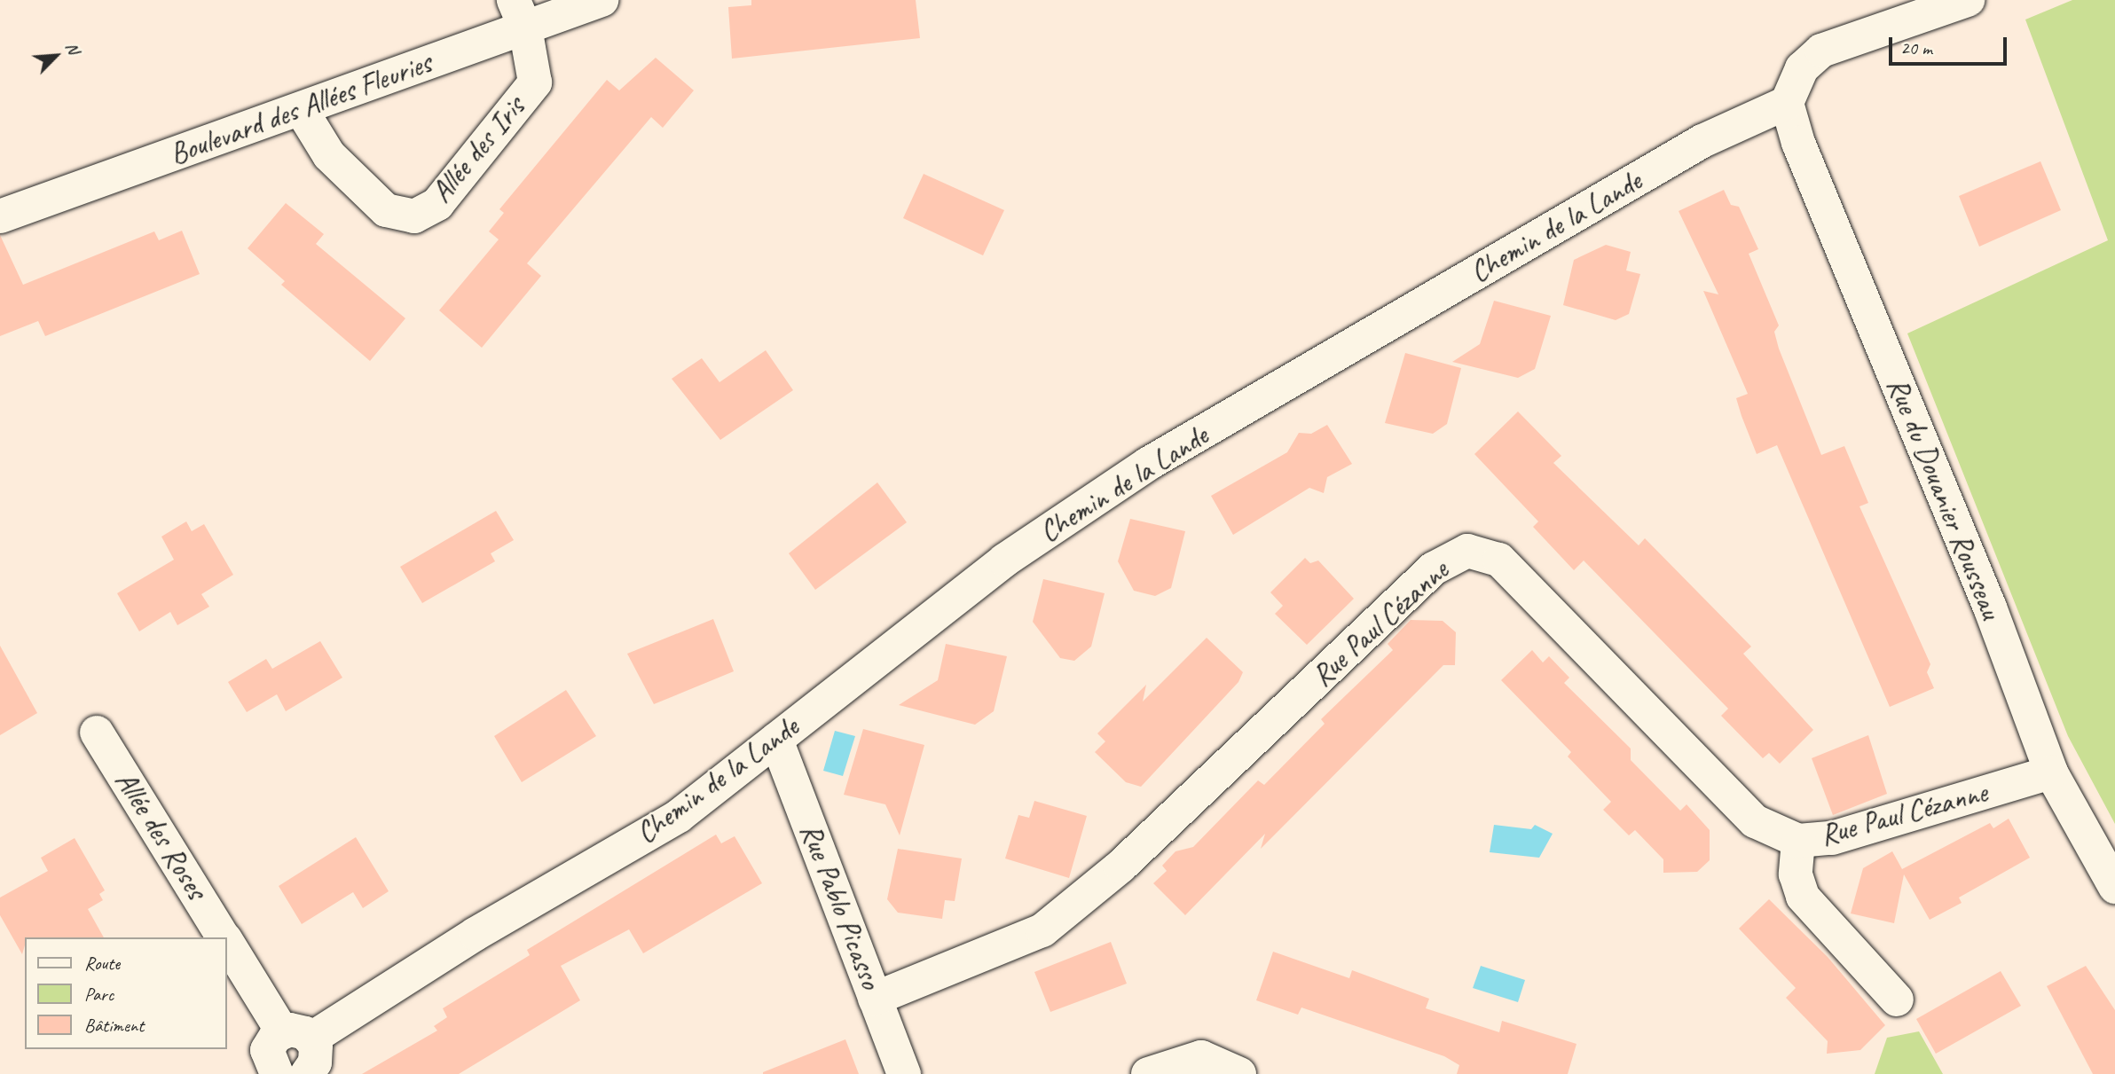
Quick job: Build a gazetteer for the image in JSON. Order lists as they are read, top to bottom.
{
  "streets": {
    "street": [
      "Boulevard des Allées Fleuries",
      "Allée des Iris",
      "Chemin de la Lande",
      "Rue du Douanier Rousseau",
      "Rue Paul Cézanne",
      "Allée des Roses",
      "Rue Pablo Picasso"
    ]
  },
  "crossings": [
    ["Boulevard des Allées Fleuries", "Allée des Iris"],
    ["Chemin de la Lande", "Rue du Douanier Rousseau"],
    ["Chemin de la Lande", "Allée des Roses"],
    ["Chemin de la Lande", "Rue Pablo Picasso"],
    ["Rue du Douanier Rousseau", "Rue Paul Cézanne"],
    ["Rue Paul Cézanne", "Rue Pablo Picasso"]
  ],
  "legend": ["Route", "Parc", "Bâtiment"],
  "scale_bar": "20 m",
  "north": "top right"
}
